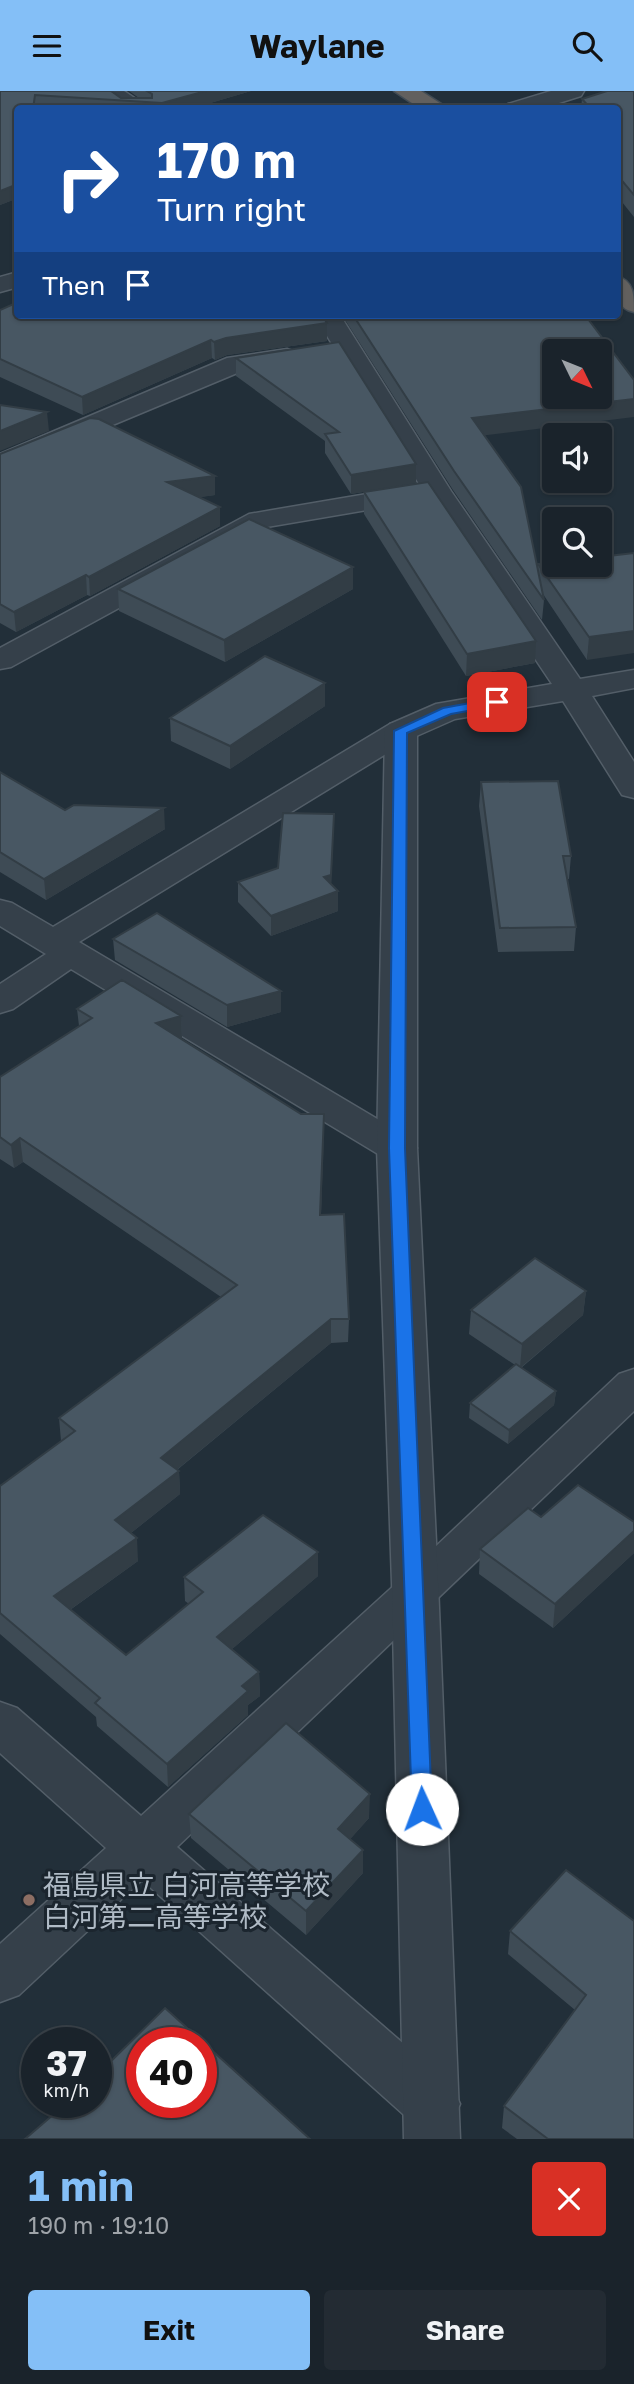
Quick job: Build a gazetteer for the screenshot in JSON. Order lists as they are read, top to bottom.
{
  "places": ["福島県立 白河高等学校 白河第二高等学校"],
  "north": "bottom right",
  "page": {
    "header": "Waylane",
    "turn": ["170 m", "Turn right"],
    "then": "Then",
    "speed": "37 km/h",
    "limit": "40",
    "heading": ["1 min", "190 m · 19:10"],
    "buttons": ["Exit", "Share"]
  }
}
